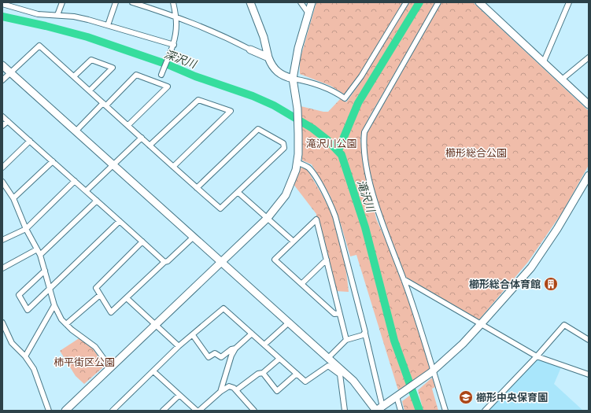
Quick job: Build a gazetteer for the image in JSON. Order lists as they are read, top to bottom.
{
  "water": ["深沢川", "滝沢川"],
  "parks": ["滝沢川公園", "櫛形総合公園", "柿平街区公園"],
  "places": {
    "building": ["櫛形総合体育館"],
    "school or university": ["櫛形中央保育園"]
  }
}
